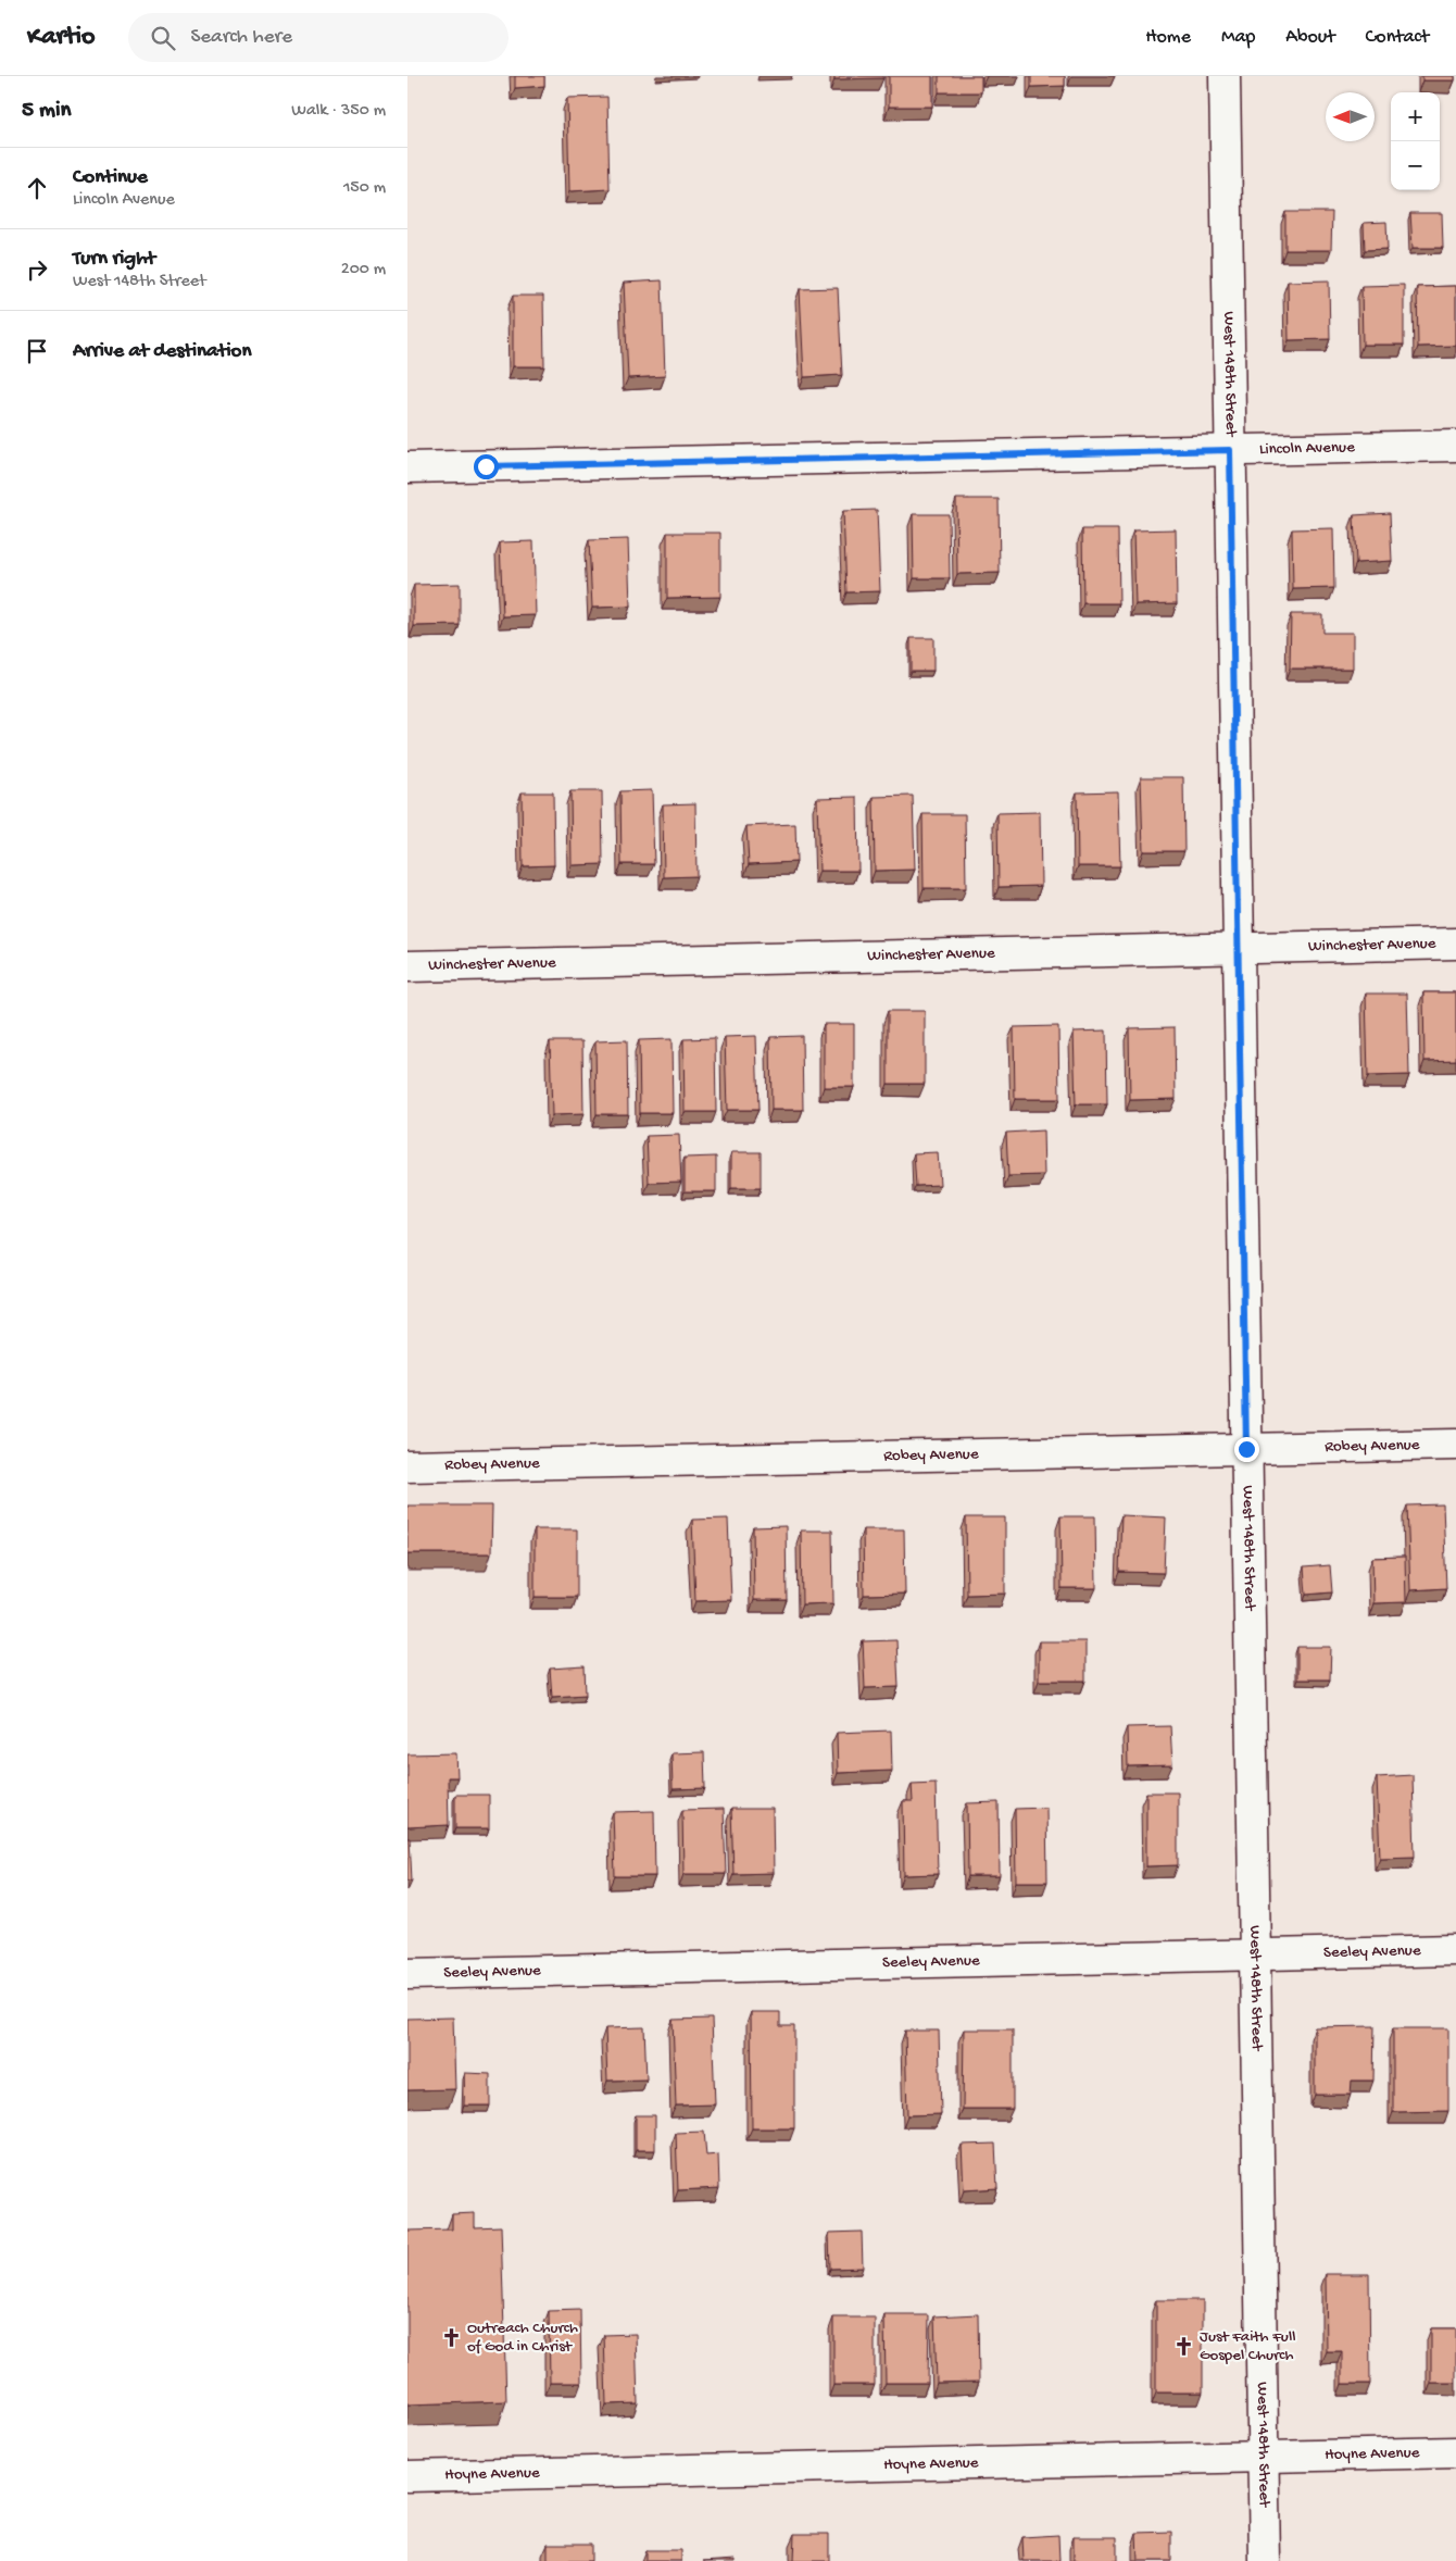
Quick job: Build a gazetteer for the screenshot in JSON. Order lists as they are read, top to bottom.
{
  "streets": {
    "street": [
      "West 148th Street",
      "Lincoln Avenue",
      "Winchester Avenue",
      "Robey Avenue",
      "Seeley Avenue",
      "Hoyne Avenue"
    ]
  },
  "crossings": [
    ["West 148th Street", "Lincoln Avenue"],
    ["West 148th Street", "Winchester Avenue"],
    ["West 148th Street", "Robey Avenue"],
    ["West 148th Street", "Seeley Avenue"],
    ["West 148th Street", "Hoyne Avenue"]
  ],
  "places": {
    "church": ["Outreach Church of God in Christ", "Just Faith Full Gospel Church"]
  },
  "north": "left",
  "page": {
    "header": "Kartio",
    "search": "Search here",
    "nav": [
      "Home",
      "Map",
      "About",
      "Contact"
    ],
    "heading": ["5 min", "Walk · 350 m"],
    "map_buttons": ["+", "−"],
    "list": [
      ["Continue", "Lincoln Avenue", "150 m"],
      ["Turn right", "West 148th Street", "200 m"],
      "Arrive at destination"
    ]
  }
}
